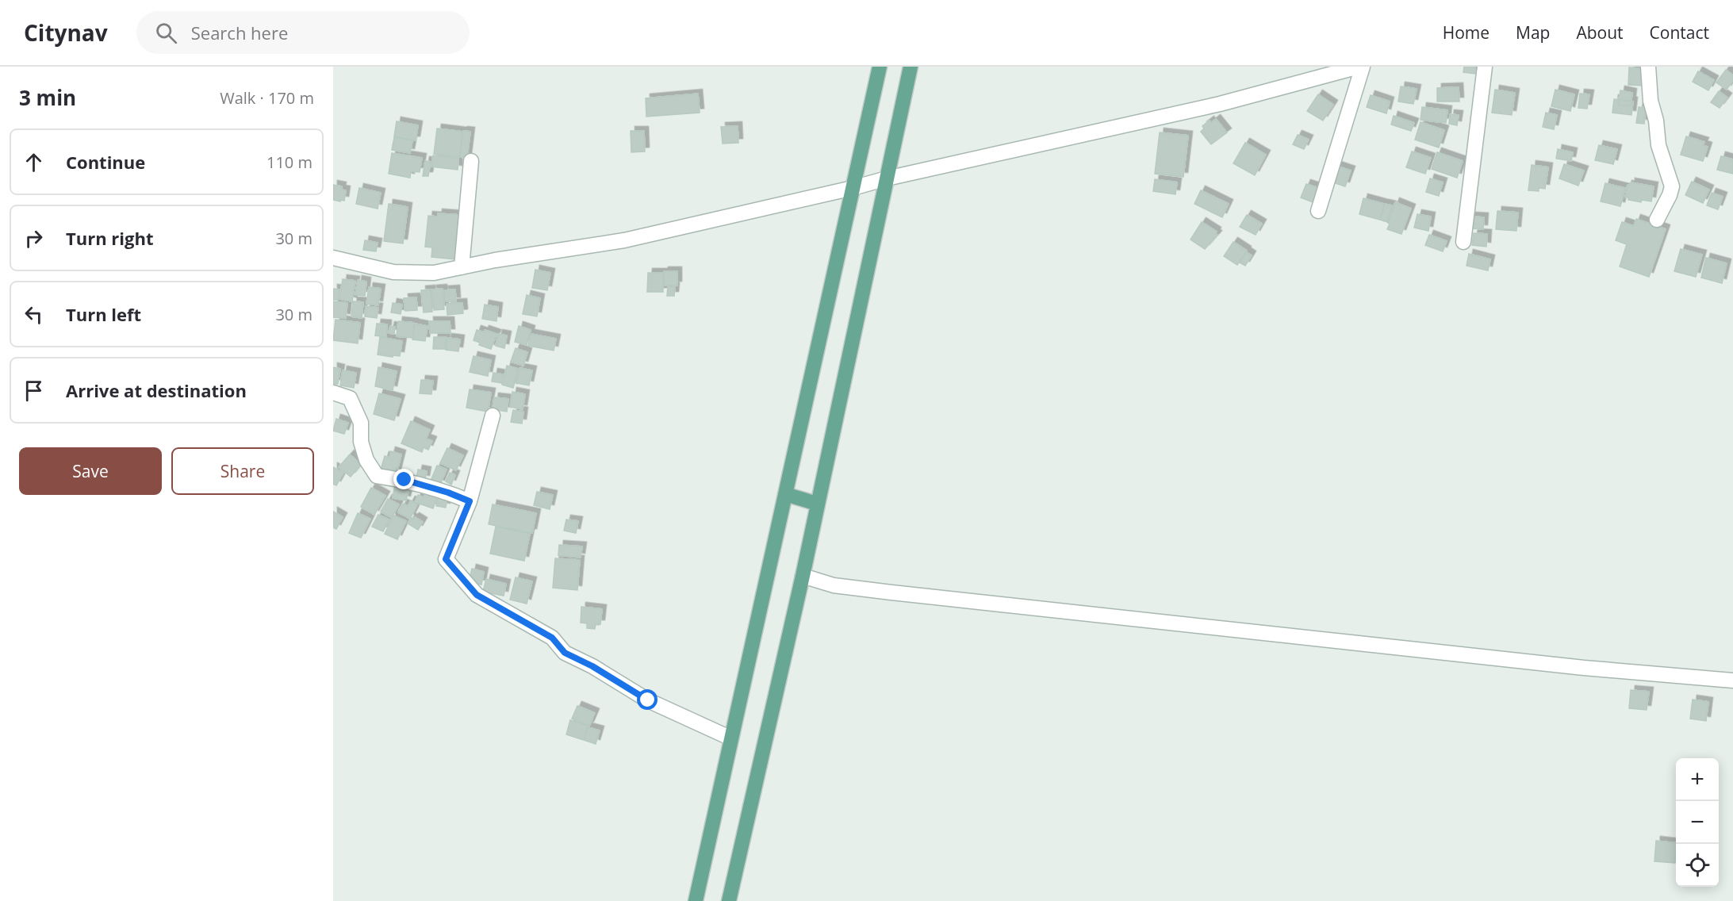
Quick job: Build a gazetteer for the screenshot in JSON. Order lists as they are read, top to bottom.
{
  "page": {
    "header": "Citynav",
    "search": "Search here",
    "nav": [
      "Home",
      "Map",
      "About",
      "Contact"
    ],
    "heading": ["3 min", "Walk · 170 m"],
    "list": [
      ["Continue", "110 m"],
      ["Turn right", "30 m"],
      ["Turn left", "30 m"],
      "Arrive at destination"
    ],
    "buttons": ["Save", "Share"],
    "map_buttons": ["+", "−"]
  }
}
